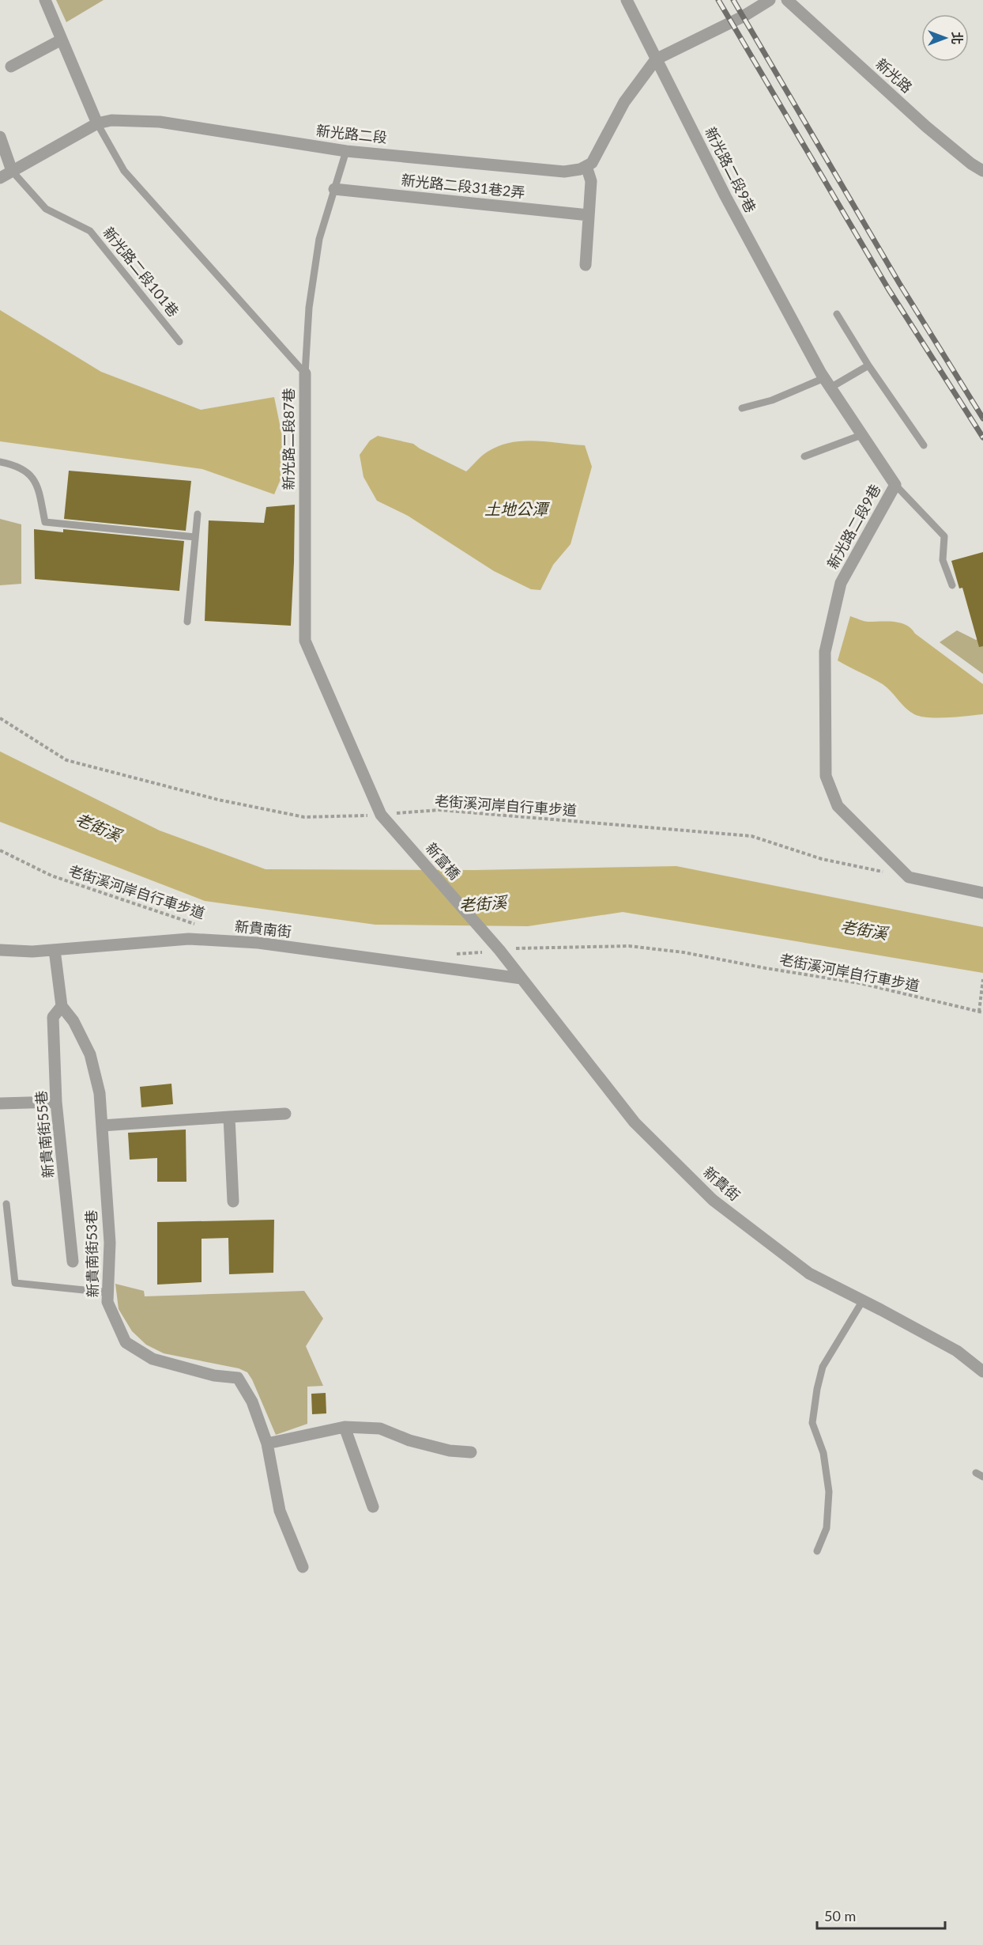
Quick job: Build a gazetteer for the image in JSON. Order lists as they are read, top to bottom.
{
  "streets": {
    "street": [
      "新光路",
      "新光路二段",
      "新光路二段9巷",
      "新光路二段31巷2弄",
      "新光路二段87巷",
      "新富橋",
      "新貴南街",
      "新貴南街55巷",
      "新貴街",
      "新貴南街53巷"
    ],
    "lane": ["新光路二段101巷"],
    "path": ["老街溪河岸自行車步道"]
  },
  "crossings": [
    ["新光路二段", "新光路二段101巷"],
    ["新光路二段", "新光路二段87巷"],
    ["新光路二段9巷", "老街溪河岸自行車步道"],
    ["新光路二段87巷", "老街溪河岸自行車步道"],
    ["新光路二段87巷", "新富橋"],
    ["老街溪河岸自行車步道", "新富橋"],
    ["新富橋", "新貴街"],
    ["新貴南街", "新貴街"],
    ["新貴南街", "新貴南街53巷"],
    ["新貴南街55巷", "新貴南街53巷"]
  ],
  "water": ["土地公潭", "老街溪"],
  "scale_bar": "50 m",
  "north": "right"
}
